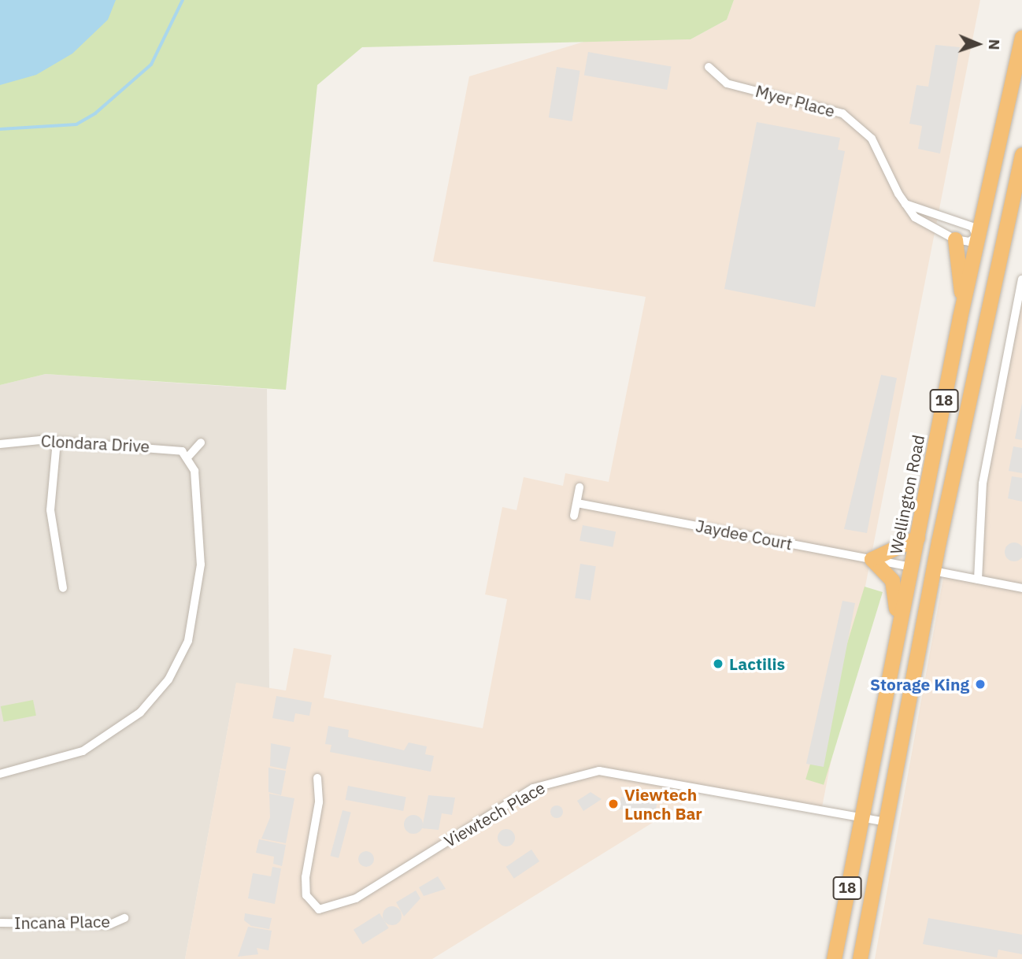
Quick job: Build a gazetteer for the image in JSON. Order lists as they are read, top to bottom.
{
  "streets": {
    "highway": ["18", "Wellington Road"],
    "street": [
      "Myer Place",
      "Clondara Drive",
      "Jaydee Court",
      "Viewtech Place",
      "Incana Place"
    ]
  },
  "crossings": [
    ["18", "Viewtech Place"],
    ["Wellington Road", "Jaydee Court"],
    ["Wellington Road", "Viewtech Place"]
  ],
  "places": ["Lactilis", "Storage King", "Viewtech Lunch Bar"],
  "north": "right"
}
